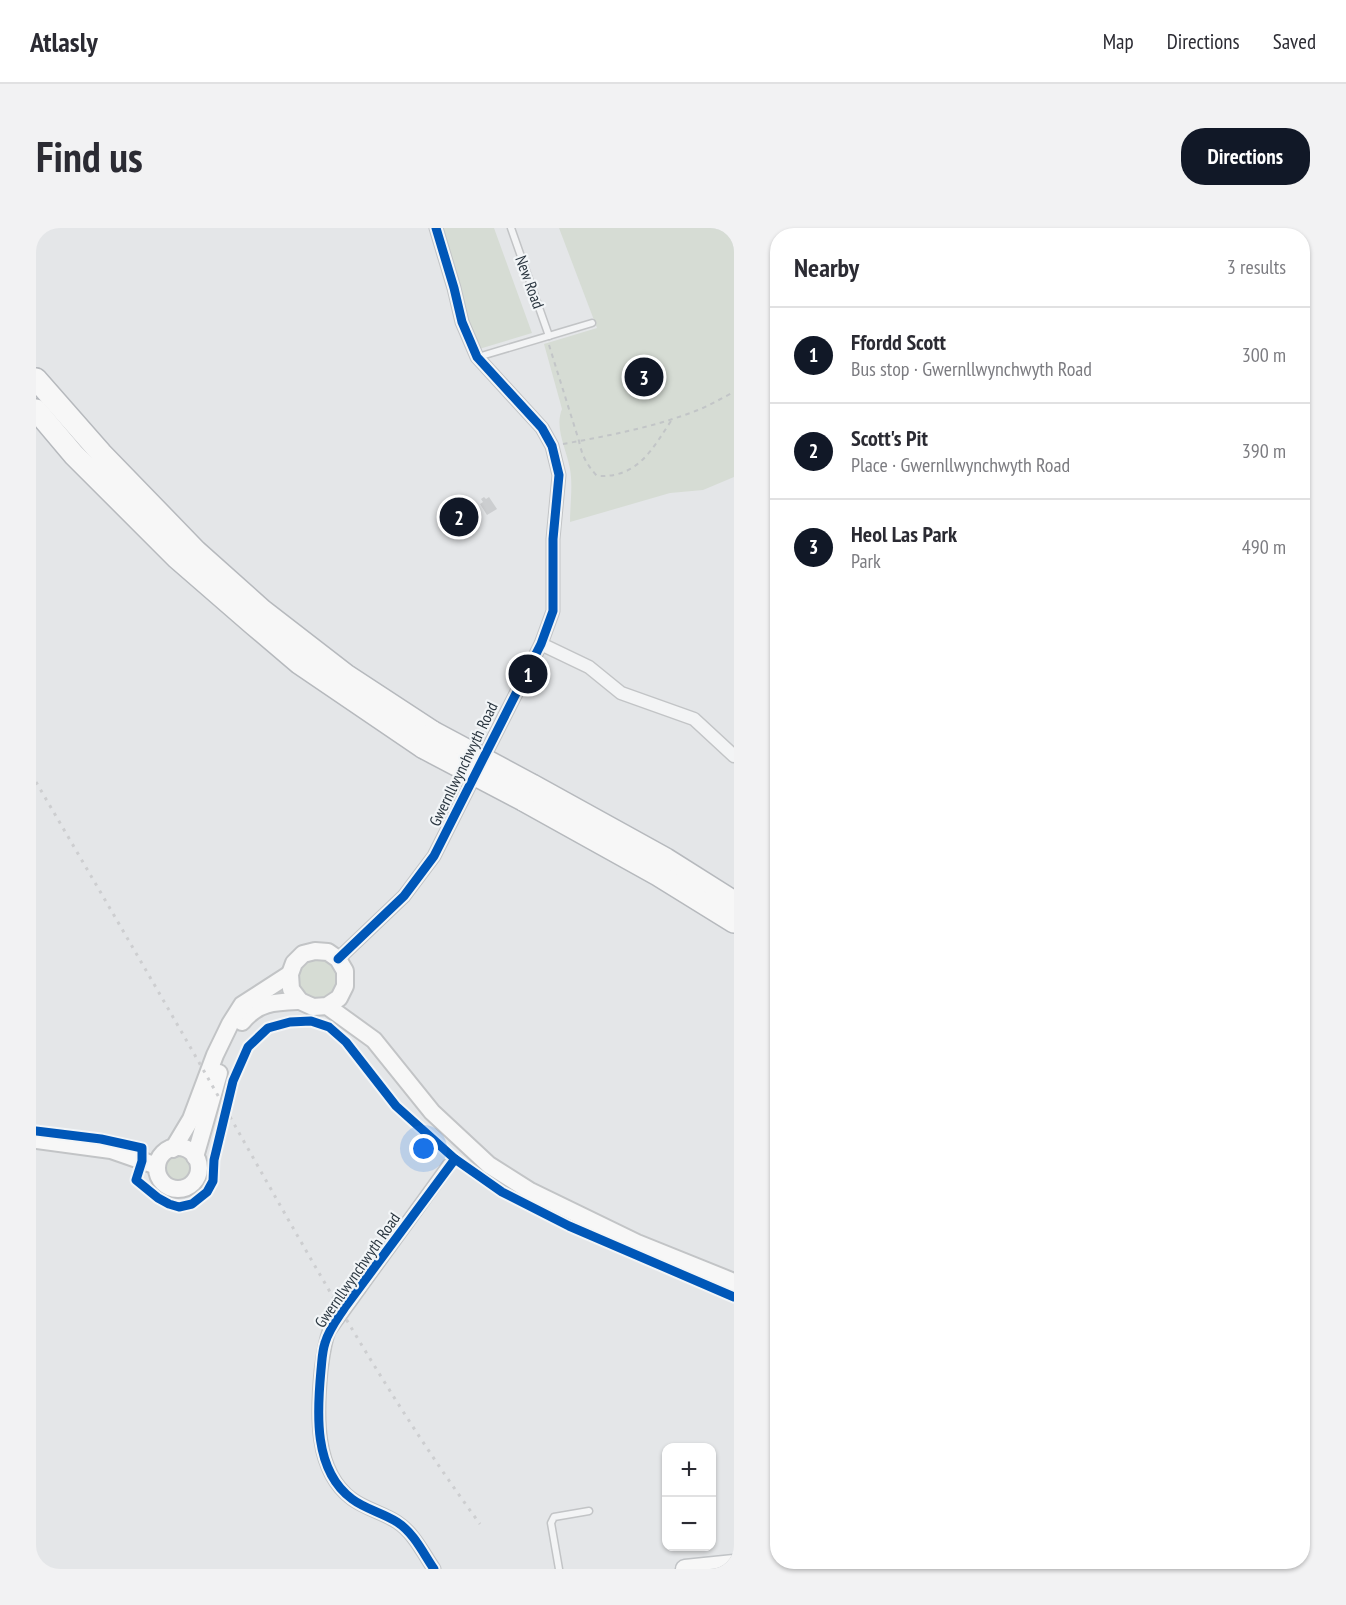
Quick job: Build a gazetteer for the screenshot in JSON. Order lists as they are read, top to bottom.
{
  "streets": {
    "street": ["Gwernllwynchwyth Road"],
    "lane": ["New Road"]
  },
  "page": {
    "header": "Atlasly",
    "nav": ["Map", "Directions", "Saved"],
    "buttons": "Directions",
    "title": "Find us",
    "heading": ["Nearby", "3 results"],
    "list": [
      {
        "mark": "1",
        "name": "Ffordd Scott",
        "note": "Bus stop · Gwernllwynchwyth Road",
        "value": "300 m"
      },
      {
        "mark": "2",
        "name": "Scott's Pit",
        "note": "Place · Gwernllwynchwyth Road",
        "value": "390 m"
      },
      {
        "mark": "3",
        "name": "Heol Las Park",
        "note": "Park",
        "value": "490 m"
      }
    ],
    "pins": ["3", "2", "1"],
    "map_buttons": ["+", "−"]
  }
}
